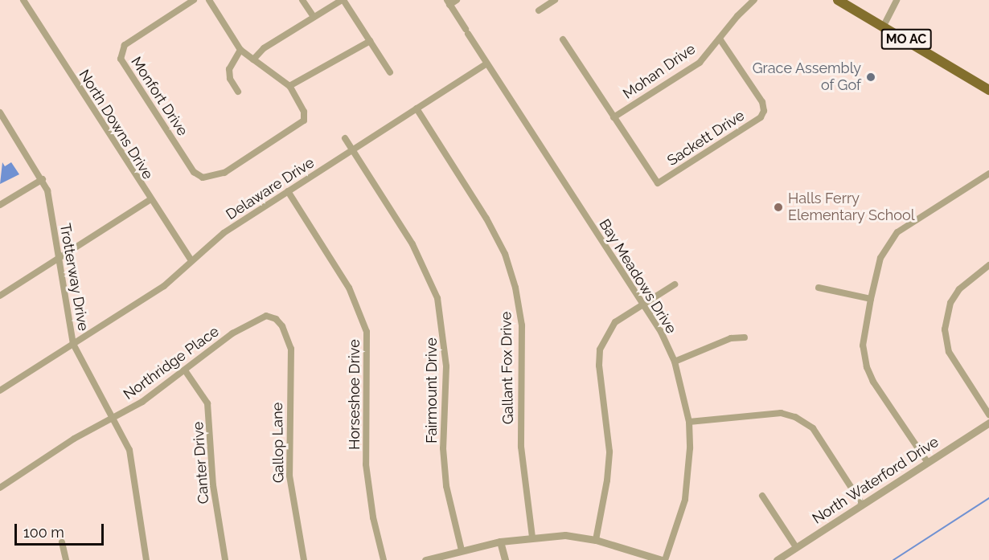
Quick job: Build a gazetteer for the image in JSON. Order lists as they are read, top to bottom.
{
  "streets": {
    "main road": ["MO AC"],
    "street": [
      "Mohan Drive",
      "Monfort Drive",
      "North Downs Drive",
      "Sackett Drive",
      "Delaware Drive",
      "Bay Meadows Drive",
      "Trotterway Drive",
      "Northridge Place",
      "Gallant Fox Drive",
      "Fairmount Drive",
      "Horseshoe Drive",
      "Gallop Lane",
      "Canter Drive",
      "North Waterford Drive"
    ]
  },
  "crossings": [
    ["Mohan Drive", "Sackett Drive"],
    ["North Downs Drive", "Delaware Drive"],
    ["Delaware Drive", "Bay Meadows Drive"],
    ["Delaware Drive", "Trotterway Drive"],
    ["Delaware Drive", "Gallant Fox Drive"],
    ["Delaware Drive", "Fairmount Drive"],
    ["Delaware Drive", "Horseshoe Drive"],
    ["Trotterway Drive", "Northridge Place"],
    ["Northridge Place", "Gallop Lane"],
    ["Northridge Place", "Canter Drive"]
  ],
  "places": ["Grace Assembly of Gof", "Halls Ferry Elementary School"],
  "scale_bar": "100 m"
}
